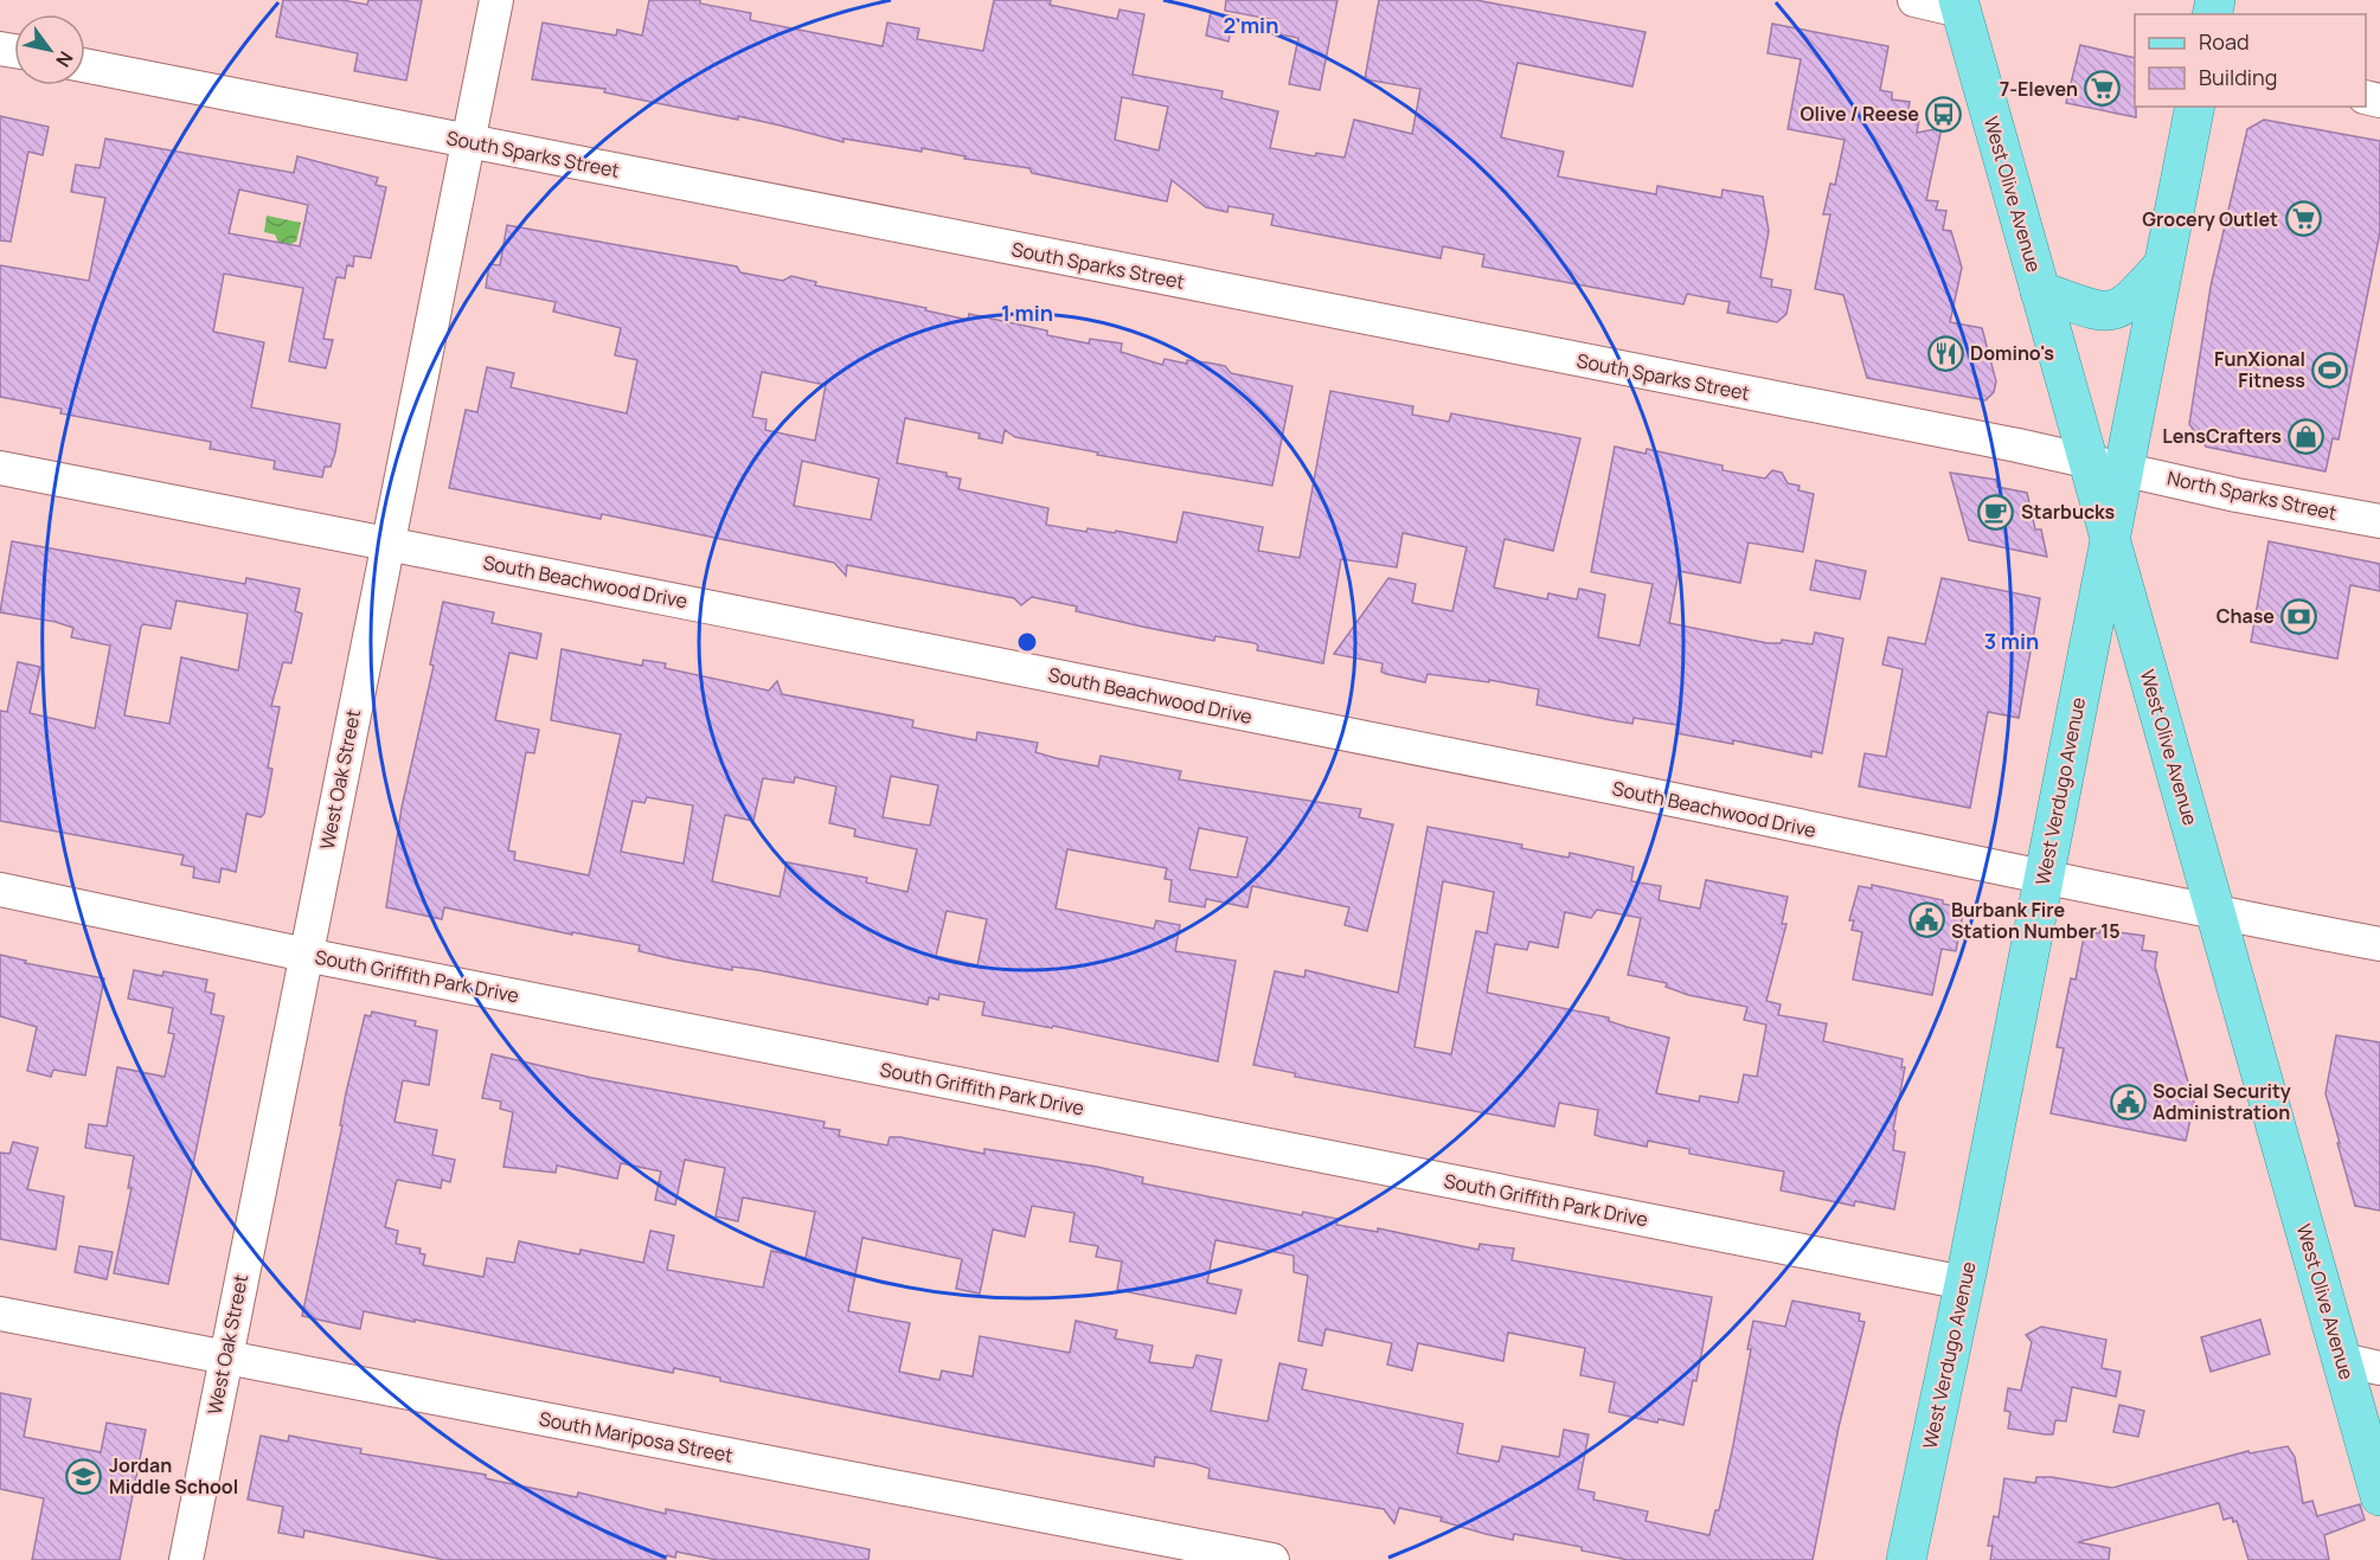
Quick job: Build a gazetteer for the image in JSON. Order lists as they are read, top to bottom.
{
  "streets": {
    "main road": ["West Olive Avenue", "West Verdugo Avenue"],
    "street": [
      "South Sparks Street",
      "North Sparks Street",
      "South Beachwood Drive",
      "West Oak Street",
      "South Griffith Park Drive",
      "South Mariposa Street"
    ]
  },
  "crossings": [
    ["South Sparks Street", "West Olive Avenue"],
    ["South Sparks Street", "North Sparks Street"],
    ["South Sparks Street", "West Oak Street"],
    ["South Sparks Street", "West Verdugo Avenue"],
    ["West Olive Avenue", "South Beachwood Drive"],
    ["West Olive Avenue", "West Verdugo Avenue"],
    ["North Sparks Street", "West Verdugo Avenue"],
    ["South Beachwood Drive", "West Oak Street"],
    ["South Beachwood Drive", "West Verdugo Avenue"],
    ["West Oak Street", "South Griffith Park Drive"],
    ["West Oak Street", "South Mariposa Street"],
    ["West Verdugo Avenue", "South Griffith Park Drive"]
  ],
  "places": {
    "supermarket": ["7-Eleven", "Grocery Outlet"],
    "bus stop": ["Olive / Reese"],
    "restaurant": ["Domino's"],
    "sports": ["FunXional Fitness"],
    "shop": ["LensCrafters"],
    "cafe": ["Starbucks"],
    "bank": ["Chase"],
    "public building": ["Burbank Fire Station Number 15", "Social Security Administration"],
    "school or university": ["Jordan Middle School"]
  },
  "legend": ["Road", "Building"],
  "north": "bottom right",
  "rings": ["2 min", "1 min", "3 min"]
}
